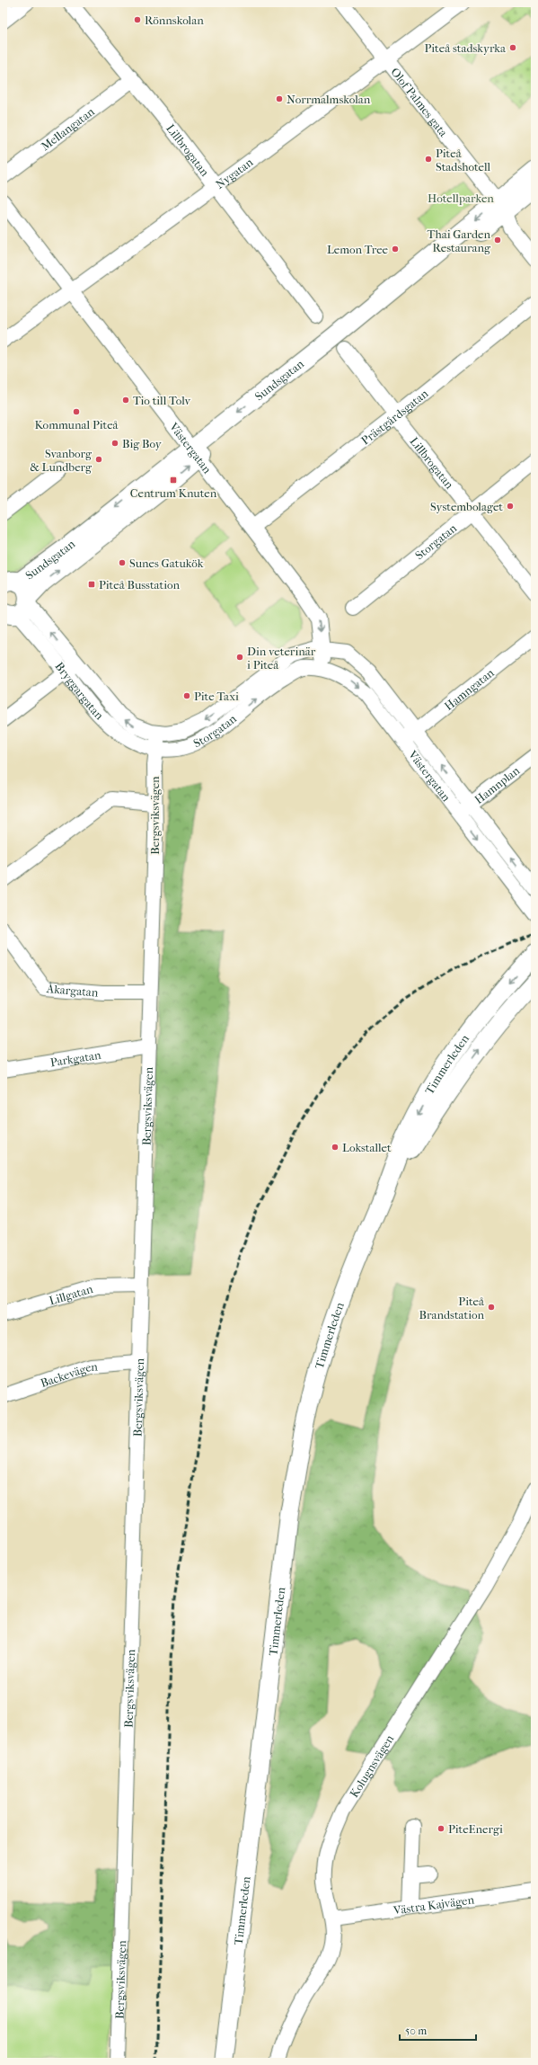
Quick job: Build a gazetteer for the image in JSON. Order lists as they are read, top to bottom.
{
  "streets": {
    "main road": ["Sundsgatan", "Timmerleden"],
    "street": [
      "Olof Palmes gata",
      "Mellangatan",
      "Lillbrogatan",
      "Nygatan",
      "Prästgårdsgatan",
      "Västergatan",
      "Storgatan",
      "Hamngatan",
      "Bryggargatan",
      "Hamnplan",
      "Bergsviksvägen",
      "Åkargatan",
      "Parkgatan",
      "Lillgatan",
      "Backevägen",
      "Kolugnsvägen",
      "Västra Kajvägen"
    ]
  },
  "crossings": [
    ["Olof Palmes gata", "Nygatan"],
    ["Olof Palmes gata", "Sundsgatan"],
    ["Mellangatan", "Lillbrogatan"],
    ["Lillbrogatan", "Nygatan"],
    ["Lillbrogatan", "Prästgårdsgatan"],
    ["Lillbrogatan", "Storgatan"],
    ["Nygatan", "Västergatan"],
    ["Sundsgatan", "Västergatan"],
    ["Sundsgatan", "Bryggargatan"],
    ["Prästgårdsgatan", "Västergatan"],
    ["Västergatan", "Storgatan"],
    ["Västergatan", "Hamngatan"],
    ["Västergatan", "Hamnplan"],
    ["Storgatan", "Bryggargatan"],
    ["Storgatan", "Bergsviksvägen"],
    ["Bryggargatan", "Bergsviksvägen"],
    ["Bergsviksvägen", "Åkargatan"],
    ["Bergsviksvägen", "Parkgatan"],
    ["Bergsviksvägen", "Lillgatan"],
    ["Bergsviksvägen", "Backevägen"],
    ["Kolugnsvägen", "Västra Kajvägen"]
  ],
  "parks": ["Hotellparken"],
  "places": {
    "other": [
      "Rönnskolan",
      "Piteå stadskyrka",
      "Norrmalmskolan",
      "Piteå Stadshotell",
      "Thai Garden Restaurang",
      "Lemon Tree",
      "Tio till Tolv",
      "Kommunal Piteå",
      "Big Boy",
      "Svanborg & Lundberg",
      "Systembolaget",
      "Sunes Gatukök",
      "Din veterinär i Piteå",
      "Pite Taxi",
      "Lokstallet",
      "Piteå Brandstation",
      "PiteEnergi"
    ],
    "transit": ["Centrum Knuten", "Piteå Busstation"]
  },
  "scale_bar": "50 m"
}
